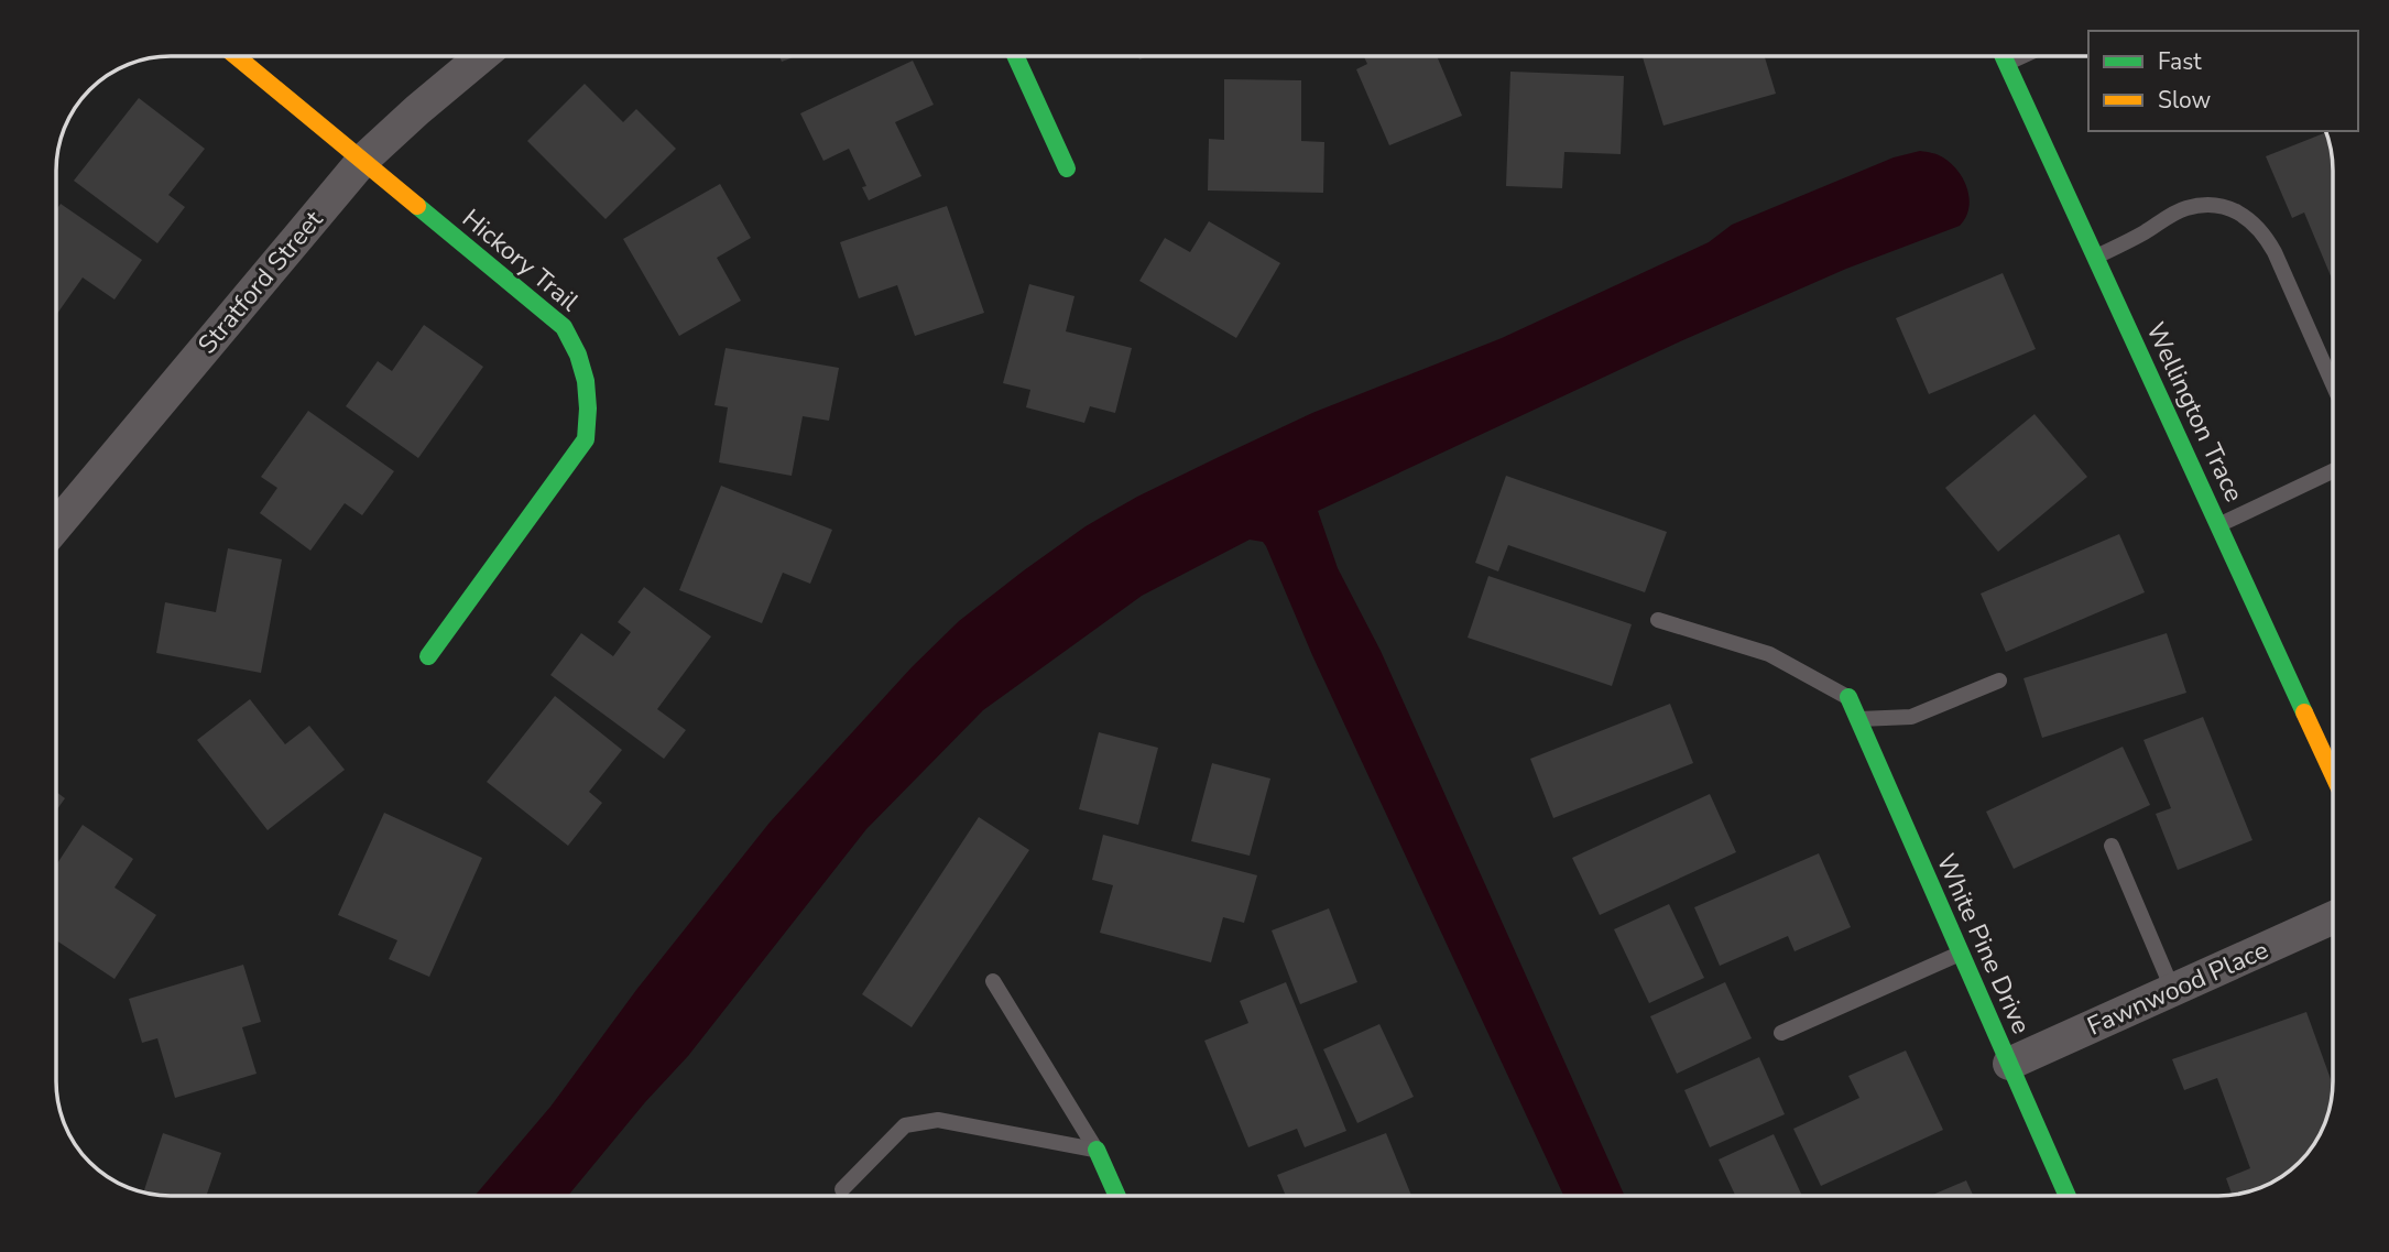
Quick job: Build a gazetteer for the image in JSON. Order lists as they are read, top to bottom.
{
  "streets": {
    "street": [
      "Hickory Trail",
      "Stratford Street",
      "Wellington Trace",
      "White Pine Drive",
      "Fawnwood Place"
    ]
  },
  "crossings": [
    ["Hickory Trail", "Stratford Street"],
    ["White Pine Drive", "Fawnwood Place"]
  ],
  "legend": ["Fast", "Slow"]
}
